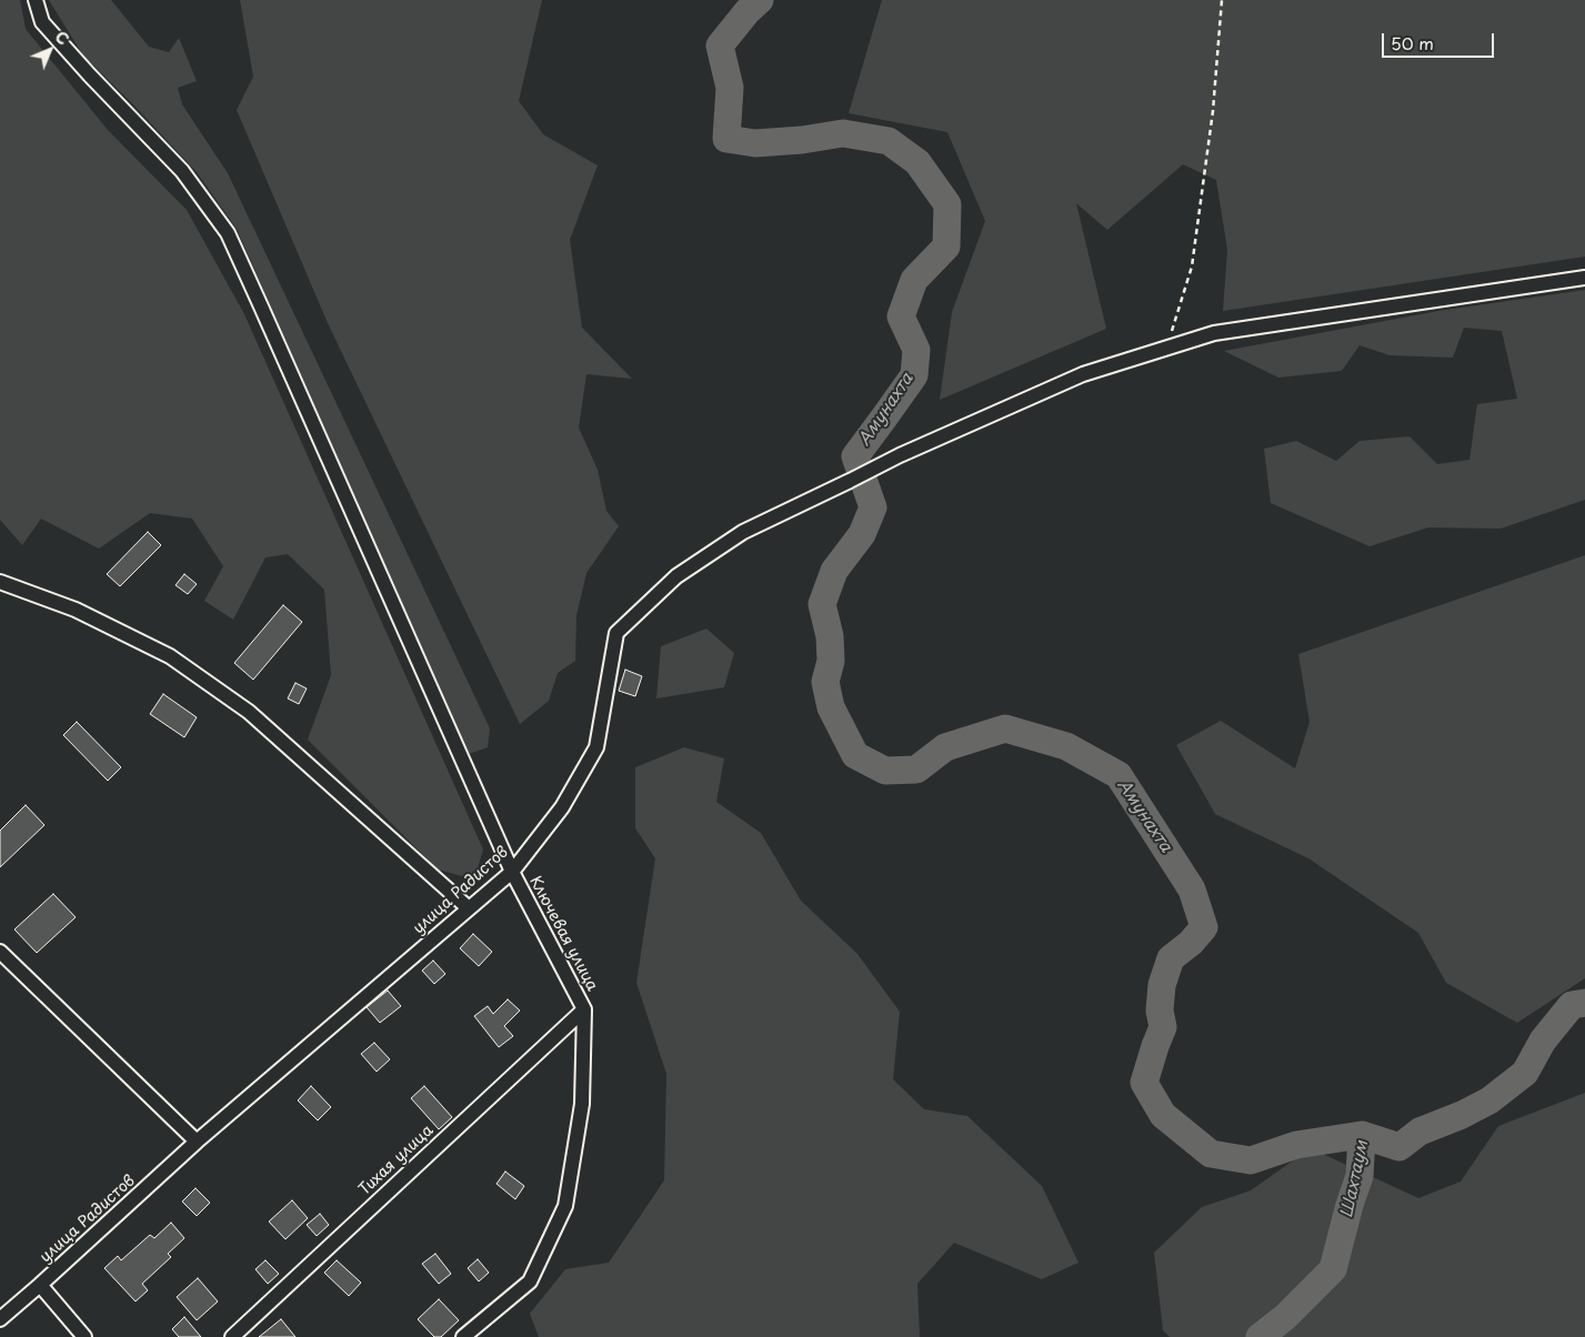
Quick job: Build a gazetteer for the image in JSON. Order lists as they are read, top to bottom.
{
  "streets": {
    "street": ["улица Радистов", "Ключевая улица", "Тихая улица"]
  },
  "crossings": [
    ["улица Радистов", "Ключевая улица"],
    ["Ключевая улица", "Тихая улица"]
  ],
  "water": ["Амунахта", "Шахтаум"],
  "scale_bar": "50 m",
  "north": "top right"
}
